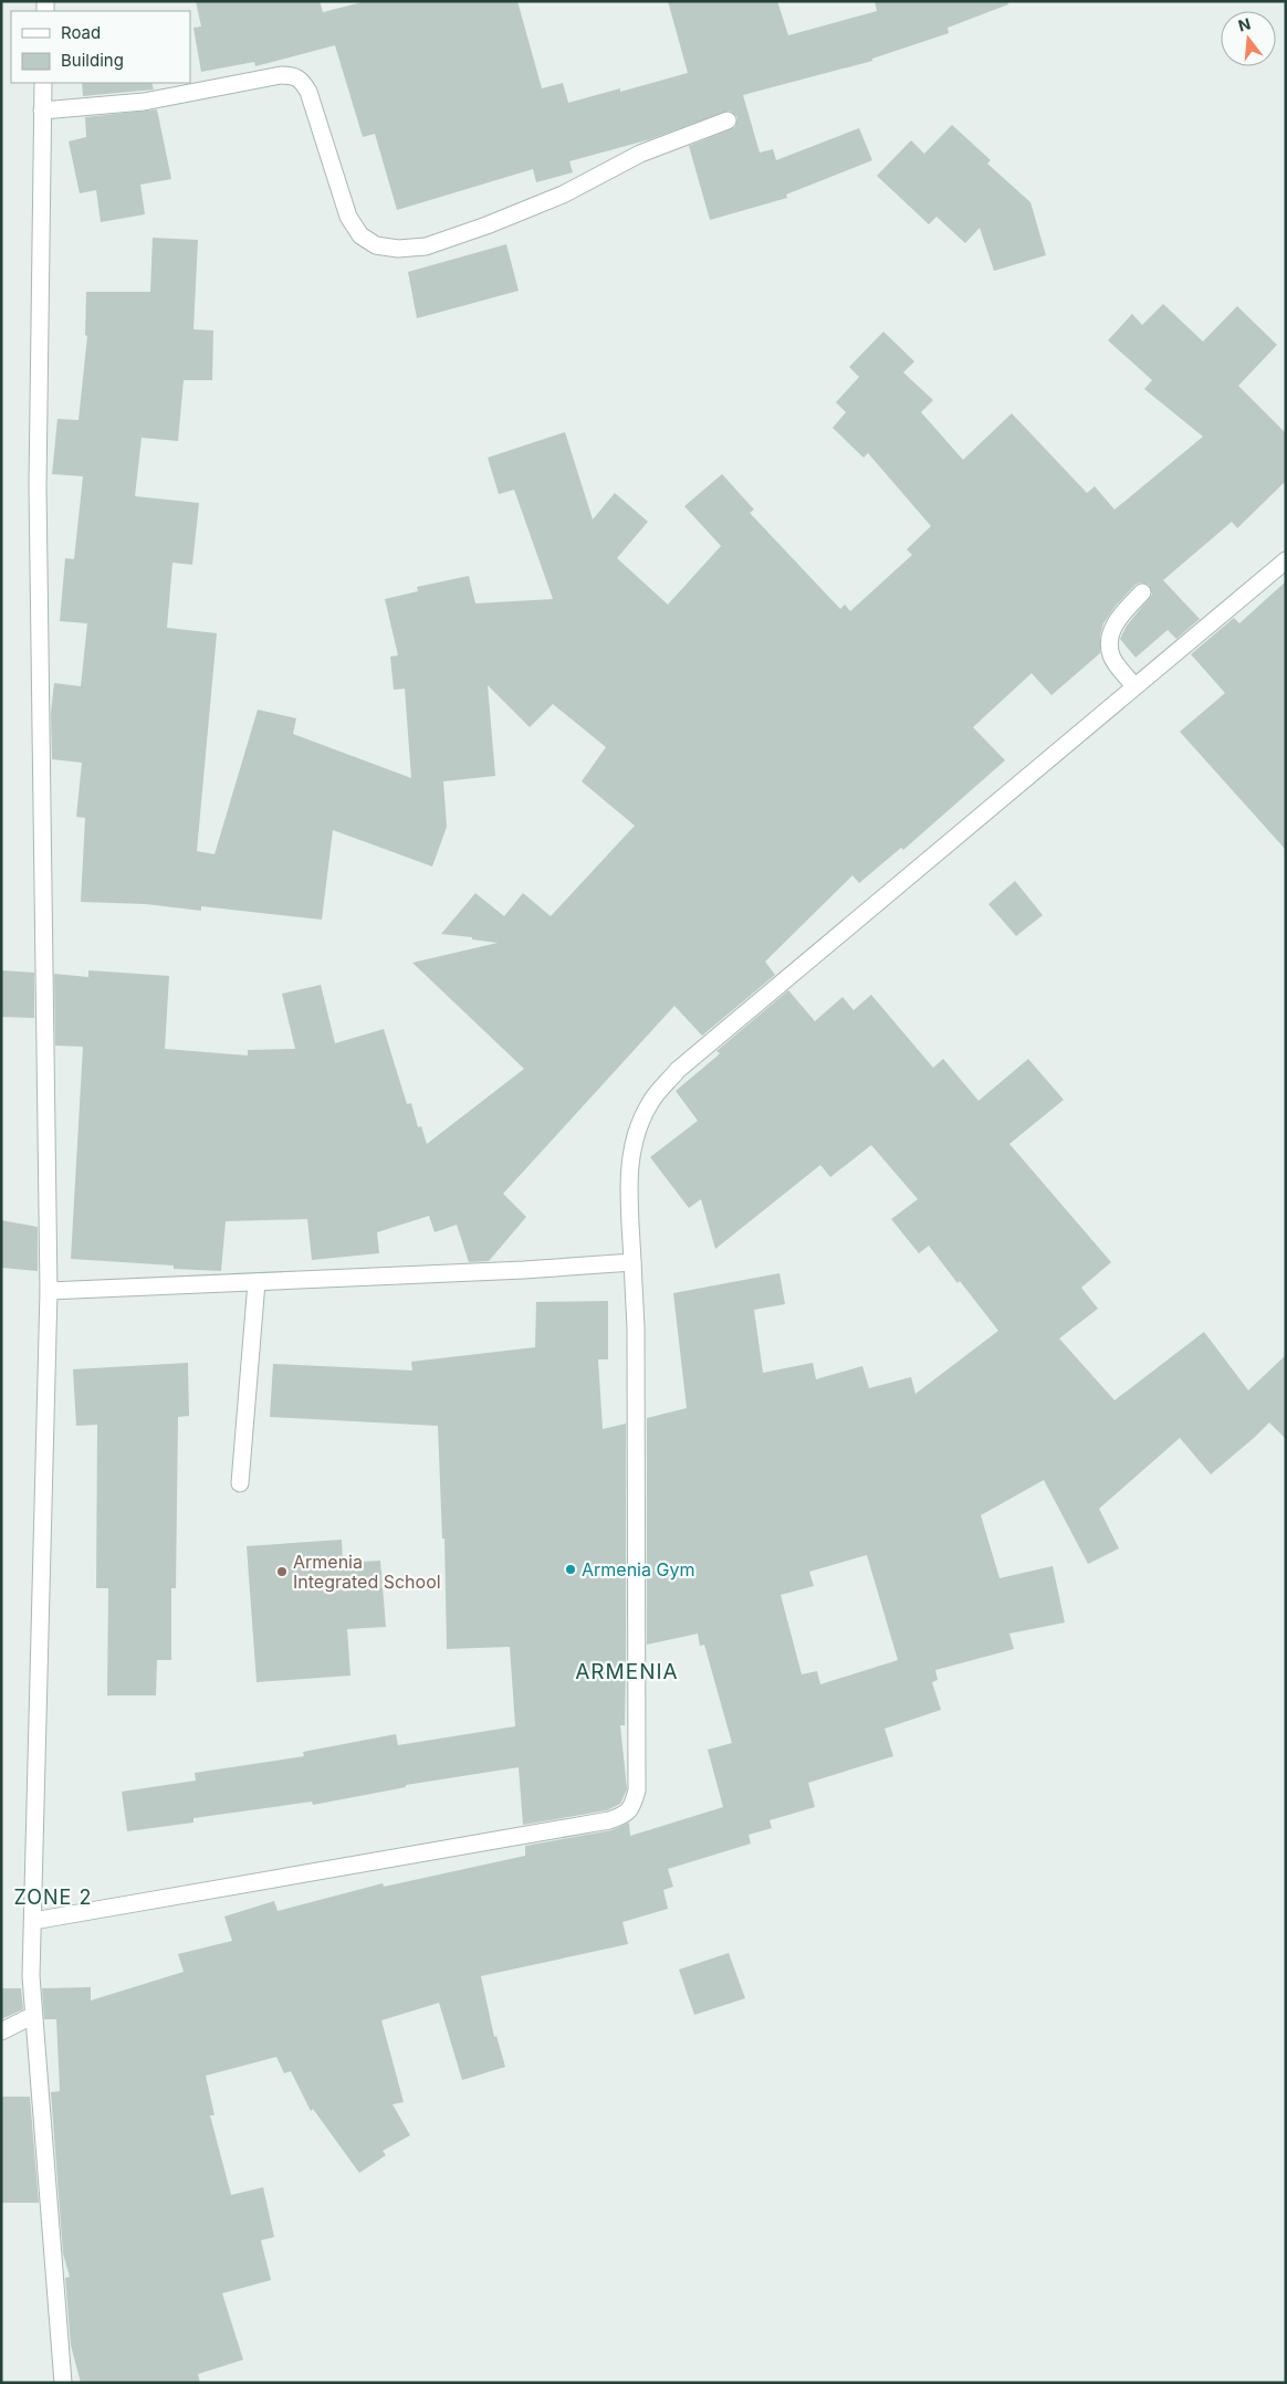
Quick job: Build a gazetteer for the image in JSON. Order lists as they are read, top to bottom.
{
  "districts": ["ARMENIA", "ZONE 2"],
  "places": ["Armenia Gym", "Armenia Integrated School"],
  "legend": ["Road", "Building"],
  "north": "top"
}
